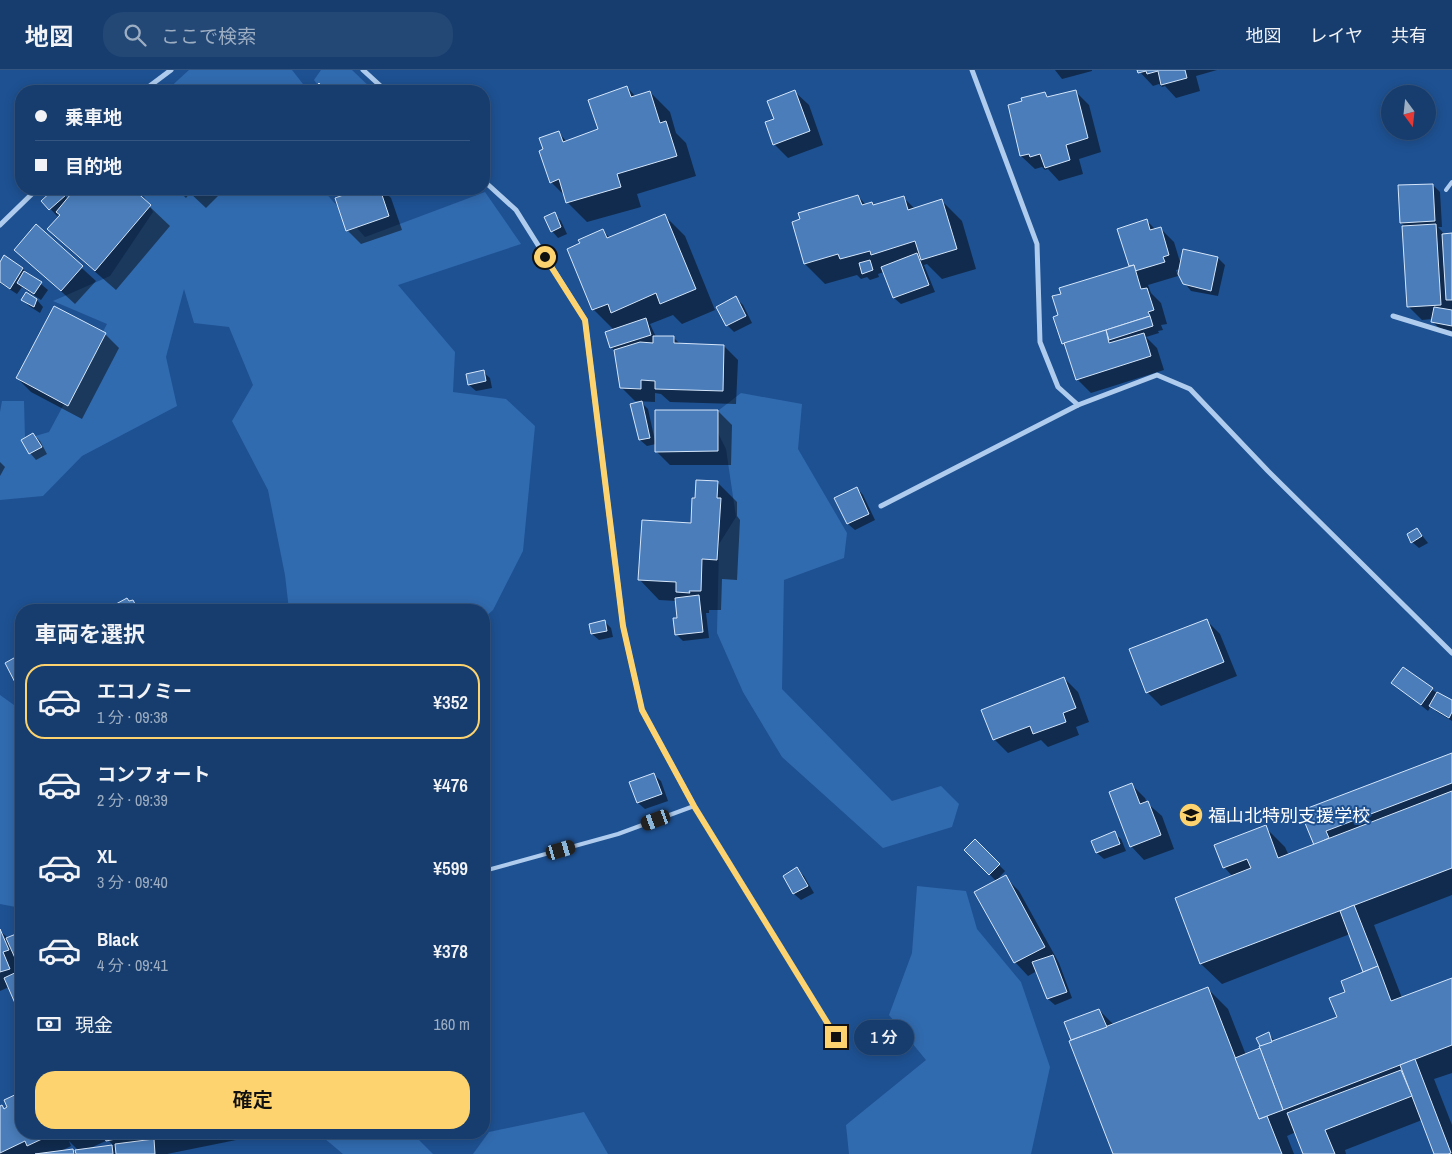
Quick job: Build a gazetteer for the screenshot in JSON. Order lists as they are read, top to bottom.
{
  "places": {
    "school or university": ["福山北特別支援学校"]
  },
  "north": "bottom",
  "page": {
    "header": "地図",
    "search": "ここで検索",
    "nav": ["地図", "レイヤ", "共有"],
    "banner": ["乗車地", "目的地"],
    "heading": "車両を選択",
    "list": [
      {
        "name": "エコノミー",
        "note": "1 分 · 09:38",
        "value": "¥352"
      },
      {
        "name": "コンフォート",
        "note": "2 分 · 09:39",
        "value": "¥476"
      },
      {
        "name": "XL",
        "note": "3 分 · 09:40",
        "value": "¥599"
      },
      {
        "name": "Black",
        "note": "4 分 · 09:41",
        "value": "¥378"
      }
    ],
    "pay": ["現金", "160 m"],
    "bubble": "1 分",
    "buttons": "確定"
  }
}
